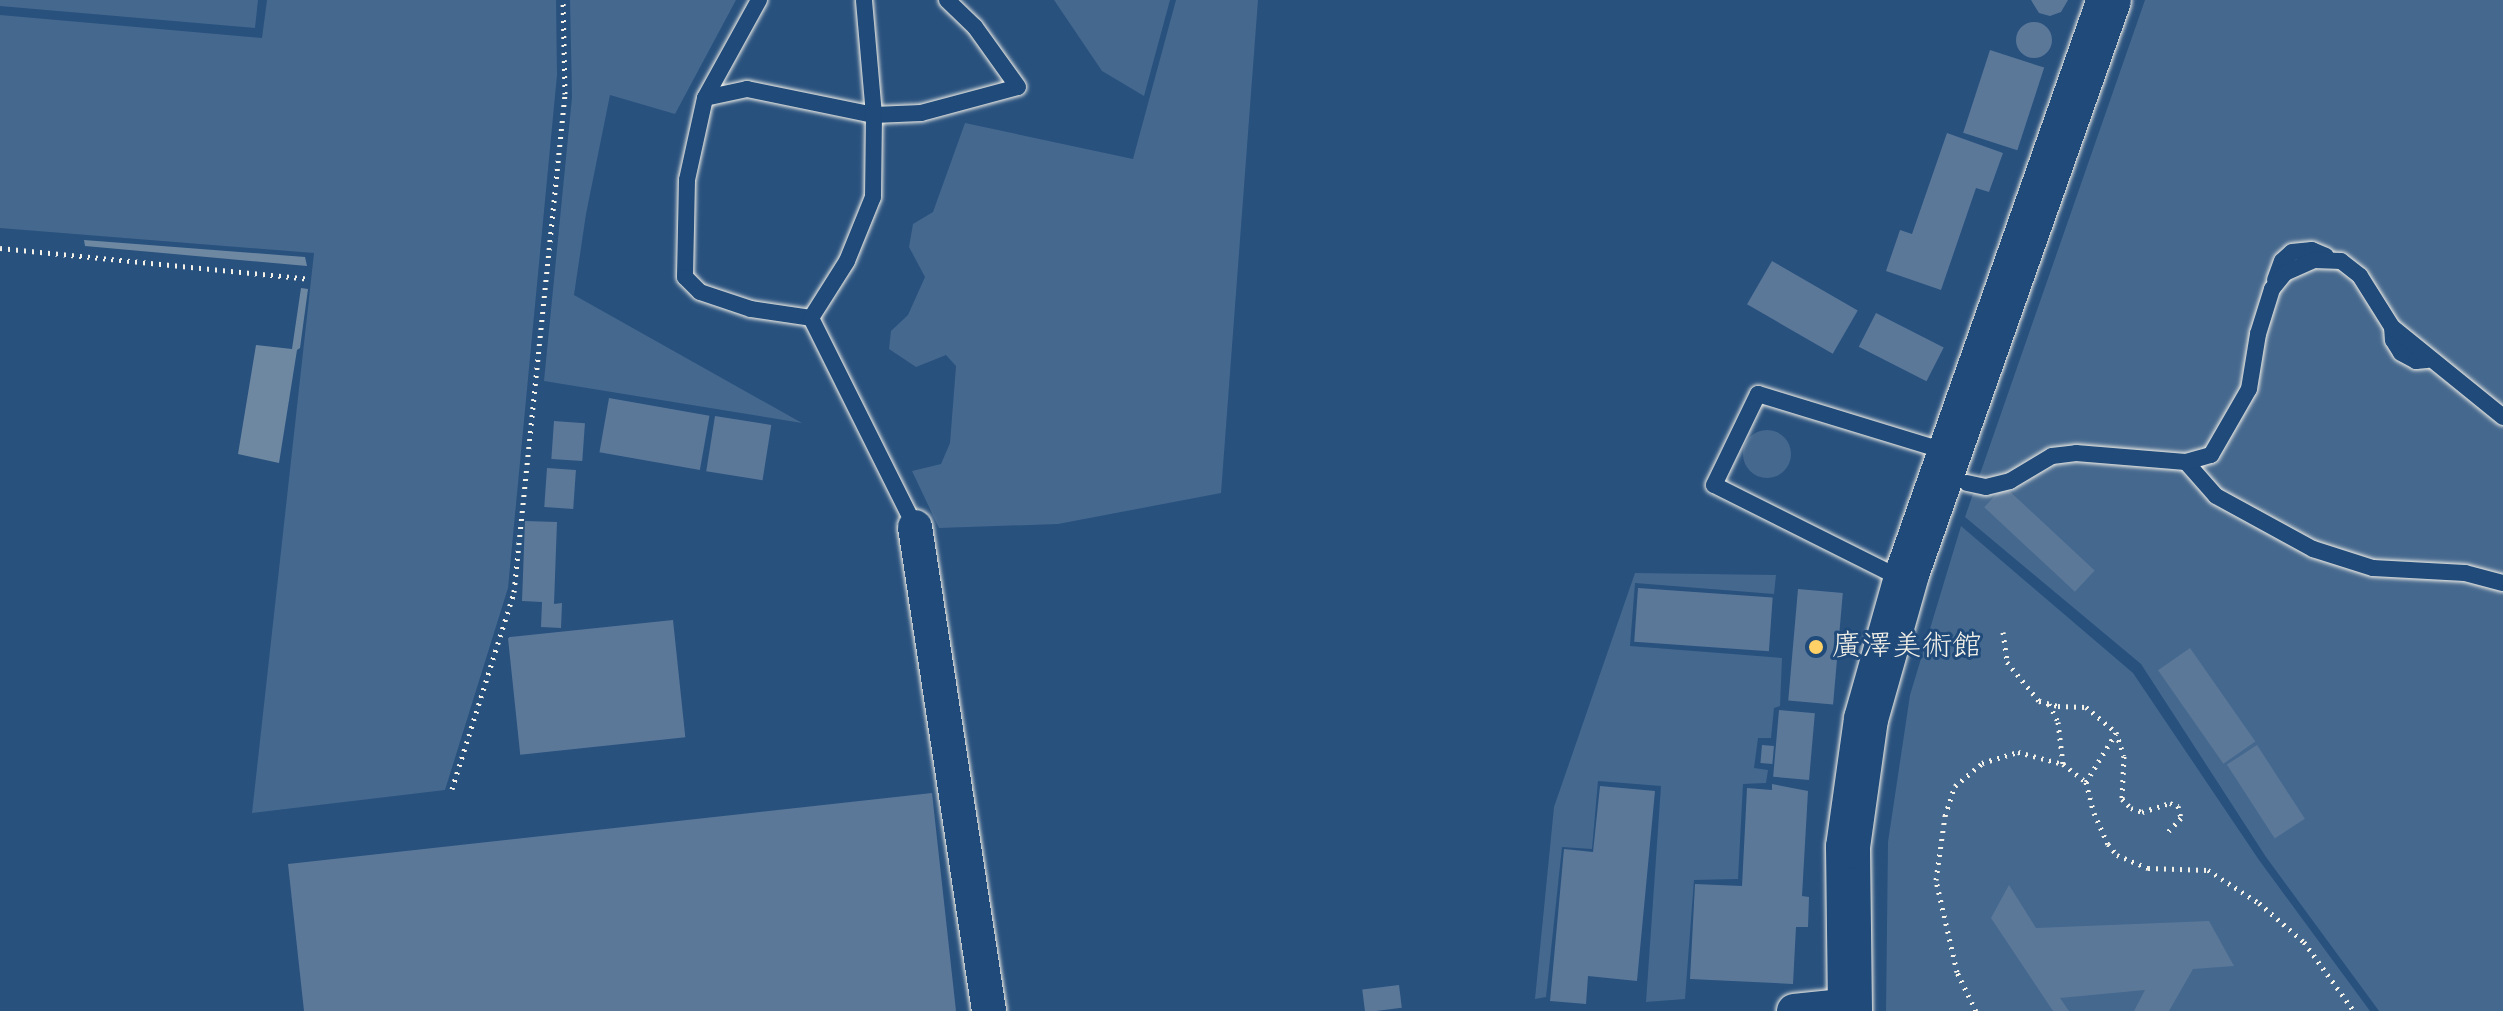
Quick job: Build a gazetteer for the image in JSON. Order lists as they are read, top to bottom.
{
  "places": ["廣澤美術館"]
}
